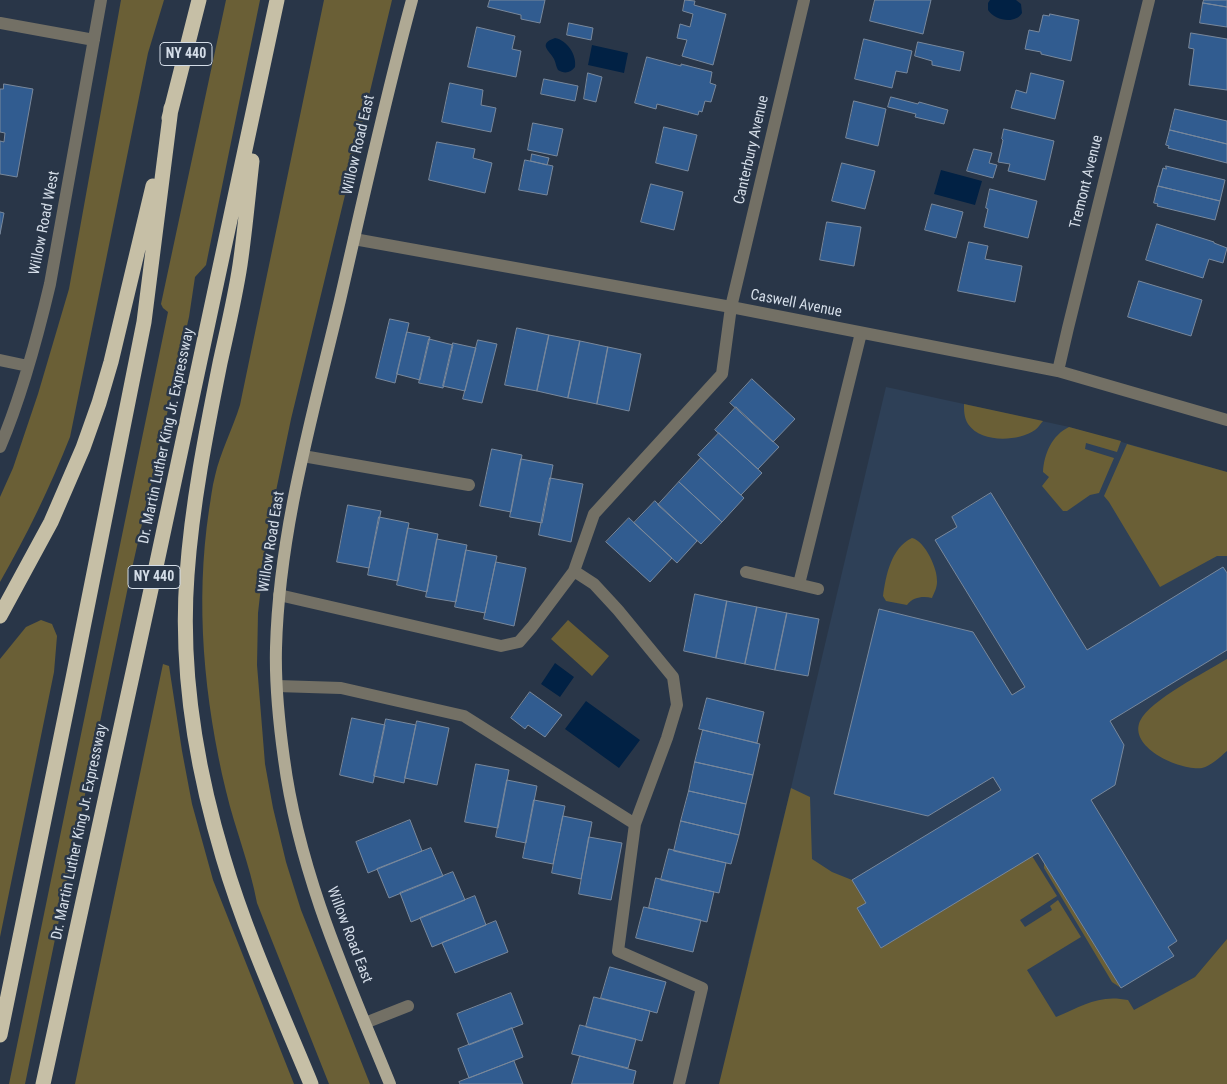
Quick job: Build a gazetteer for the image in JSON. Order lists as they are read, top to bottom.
{
  "streets": {
    "highway": ["NY 440", "Dr. Martin Luther King Jr. Expressway"],
    "main road": ["Willow Road East"],
    "street": [
      "Canterbury Avenue",
      "Tremont Avenue",
      "Willow Road West",
      "Caswell Avenue"
    ]
  },
  "crossings": [
    ["Willow Road East", "Canterbury Avenue"],
    ["Willow Road East", "Caswell Avenue"],
    ["Canterbury Avenue", "Caswell Avenue"],
    ["Tremont Avenue", "Caswell Avenue"]
  ]
}
